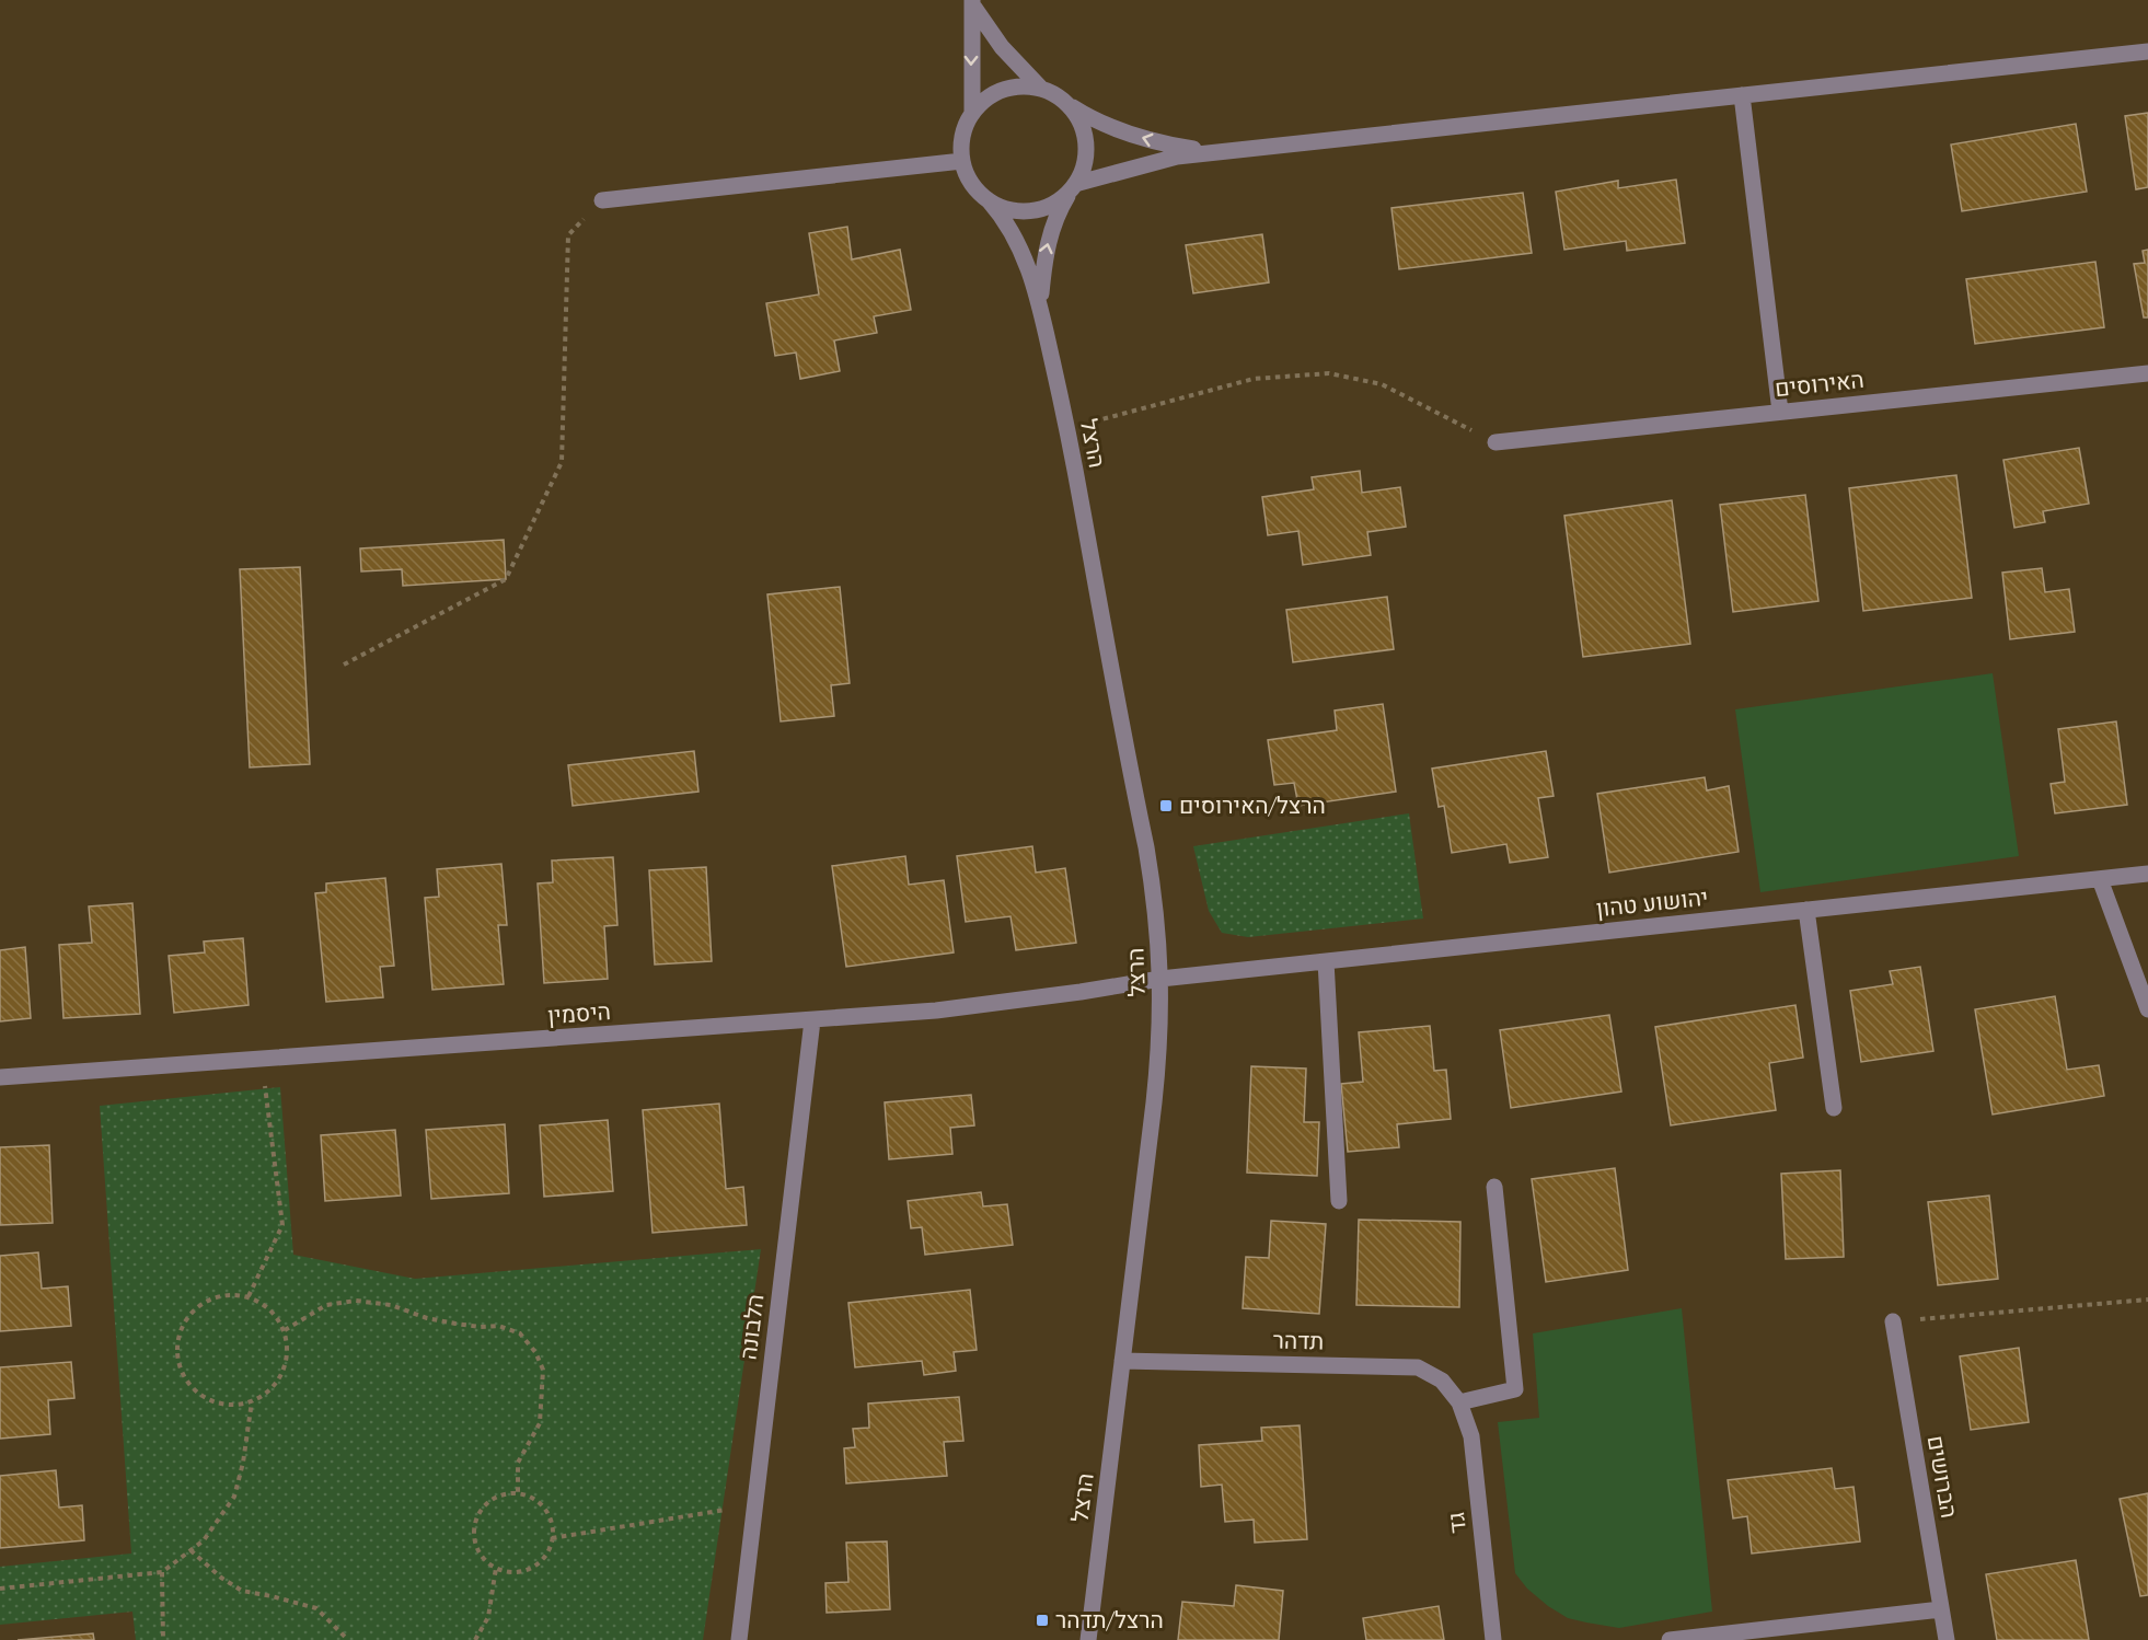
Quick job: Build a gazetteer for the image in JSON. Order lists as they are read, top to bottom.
{
  "streets": {
    "street": [
      "האירוסים",
      "הרצל",
      "יהושוע טהון",
      "היסמין",
      "הלבונה",
      "תדהר",
      "הברושים",
      "גד"
    ]
  },
  "crossings": [
    ["הרצל", "יהושוע טהון"],
    ["הרצל", "היסמין"],
    ["הרצל", "תדהר"],
    ["יהושוע טהון", "היסמין"],
    ["היסמין", "הלבונה"],
    ["תדהר", "גד"]
  ],
  "places": {
    "transit": ["הרצל/האירוסים", "הרצל/תדהר"]
  }
}
